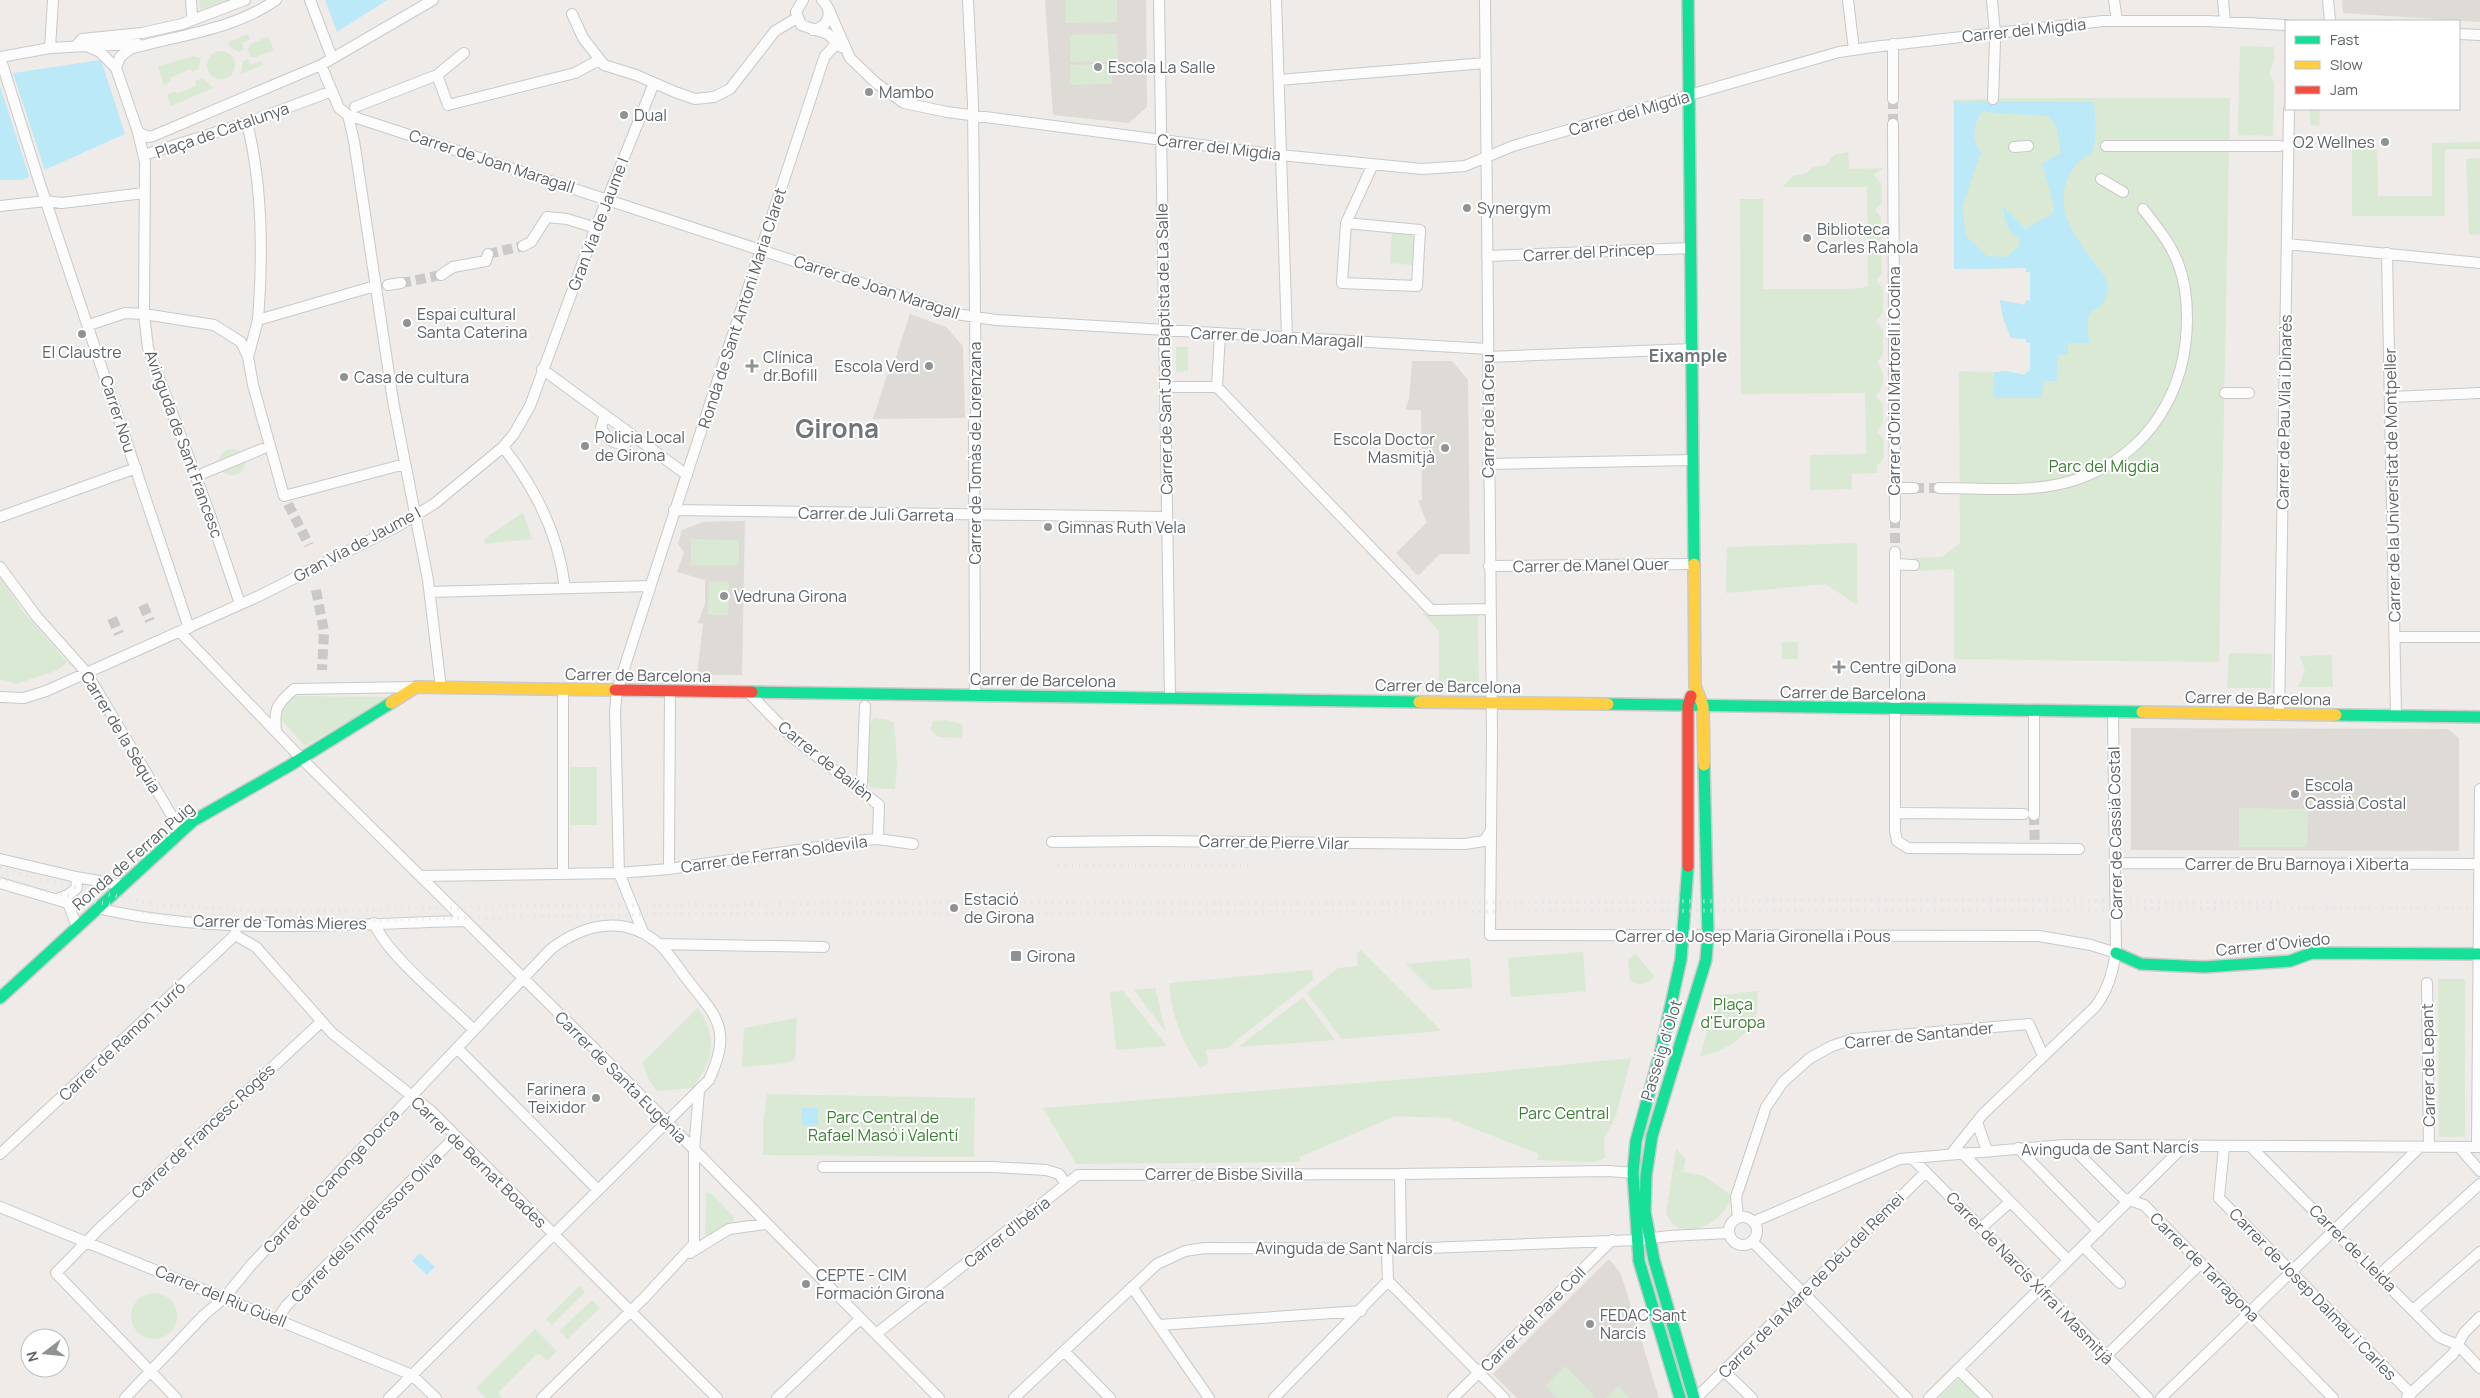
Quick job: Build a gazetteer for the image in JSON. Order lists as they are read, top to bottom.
{
  "streets": {
    "main road": [
      "Carrer de Barcelona",
      "Ronda de Ferran Puig",
      "Carrer d'Oviedo",
      "Passeig d'Olot"
    ],
    "street": [
      "Carrer del Migdia",
      "Plaça de Catalunya",
      "Carrer de Joan Maragall",
      "Gran Via de Jaume I",
      "Carrer del Príncep",
      "Ronda de Sant Antoni Maria Claret",
      "Carrer de Sant Joan Baptista de La Salle",
      "Carrer d'Oriol Martorell i Codina",
      "Carrer de Pau Vila i Dinarès",
      "Carrer Nou",
      "Carrer de la Creu",
      "Avinguda de Sant Francesc",
      "Carrer de Tomàs de Lorenzana",
      "Carrer de la Universitat de Montpeller",
      "Carrer de Juli Garreta",
      "Carrer de Manel Quer",
      "Carrer de la Sèquia",
      "Carrer de Bailèn",
      "Carrer de Cassià Costal",
      "Carrer de Pierre Vilar",
      "Carrer de Ferran Soldevila",
      "Carrer de Bru Barnoya i Xiberta",
      "Carrer de Tomàs Mieres",
      "Carrer de Josep Maria Gironella i Pous",
      "Carrer de Santander",
      "Carrer de Ramon Turró",
      "Carrer de Lepant",
      "Carrer de Santa Eugènia",
      "Carrer de Francesc Rogés",
      "Avinguda de Sant Narcís",
      "Carrer de Bernat Boades",
      "Carrer de Bisbe Sivilla",
      "Carrer del Canonge Dorca",
      "Carrer dels Impressors Oliva",
      "Carrer d'Ibèria",
      "Carrer de Lleida",
      "Carrer de Tarragona",
      "Carrer de Narcís Xifra i Masmitjà",
      "Carrer de la Mare de Déu del Remei",
      "Carrer de Josep Dalmau i Carles",
      "Carrer del Riu Güell",
      "Carrer del Pare Coll"
    ]
  },
  "crossings": [
    ["Carrer del Migdia", "Ronda de Sant Antoni Maria Claret"],
    ["Carrer del Migdia", "Carrer de Sant Joan Baptista de La Salle"],
    ["Carrer del Migdia", "Carrer de la Creu"],
    ["Carrer del Migdia", "Carrer de Tomàs de Lorenzana"],
    ["Plaça de Catalunya", "Avinguda de Sant Francesc"],
    ["Carrer de Joan Maragall", "Gran Via de Jaume I"],
    ["Carrer de Joan Maragall", "Ronda de Sant Antoni Maria Claret"],
    ["Carrer de Joan Maragall", "Carrer de Sant Joan Baptista de La Salle"],
    ["Carrer de Joan Maragall", "Carrer de la Creu"],
    ["Carrer de Joan Maragall", "Carrer de Tomàs de Lorenzana"],
    ["Gran Via de Jaume I", "Carrer Nou"],
    ["Gran Via de Jaume I", "Avinguda de Sant Francesc"],
    ["Gran Via de Jaume I", "Carrer de la Sèquia"],
    ["Gran Via de Jaume I", "Carrer de Santa Eugènia"],
    ["Carrer del Príncep", "Carrer de la Creu"],
    ["Ronda de Sant Antoni Maria Claret", "Carrer de Juli Garreta"],
    ["Ronda de Sant Antoni Maria Claret", "Carrer de Barcelona"],
    ["Ronda de Sant Antoni Maria Claret", "Carrer de Ferran Soldevila"],
    ["Carrer de Sant Joan Baptista de La Salle", "Carrer de Juli Garreta"],
    ["Carrer de Sant Joan Baptista de La Salle", "Carrer de Barcelona"],
    ["Carrer de Pau Vila i Dinarès", "Carrer de Barcelona"],
    ["Carrer Nou", "Carrer de Santa Eugènia"],
    ["Carrer de la Creu", "Carrer de Manel Quer"],
    ["Carrer de la Creu", "Carrer de Barcelona"],
    ["Carrer de la Creu", "Carrer de Pierre Vilar"],
    ["Carrer de la Creu", "Carrer de Josep Maria Gironella i Pous"],
    ["Carrer de Tomàs de Lorenzana", "Carrer de Juli Garreta"],
    ["Carrer de Tomàs de Lorenzana", "Carrer de Barcelona"],
    ["Carrer de la Universitat de Montpeller", "Carrer de Barcelona"],
    ["Carrer de Barcelona", "Carrer de Bailèn"],
    ["Carrer de Barcelona", "Carrer de Cassià Costal"],
    ["Carrer de Barcelona", "Ronda de Ferran Puig"],
    ["Carrer de Barcelona", "Passeig d'Olot"],
    ["Carrer de la Sèquia", "Ronda de Ferran Puig"],
    ["Carrer de Bailèn", "Carrer de Ferran Soldevila"],
    ["Carrer de Cassià Costal", "Carrer de Bru Barnoya i Xiberta"],
    ["Carrer de Cassià Costal", "Carrer de Josep Maria Gironella i Pous"],
    ["Carrer de Cassià Costal", "Carrer d'Oviedo"],
    ["Carrer de Pierre Vilar", "Carrer de Josep Maria Gironella i Pous"],
    ["Carrer de Ferran Soldevila", "Carrer de Santa Eugènia"],
    ["Ronda de Ferran Puig", "Carrer de Tomàs Mieres"],
    ["Ronda de Ferran Puig", "Carrer de Santa Eugènia"],
    ["Carrer de Tomàs Mieres", "Carrer de Ramon Turró"],
    ["Carrer de Tomàs Mieres", "Carrer de Santa Eugènia"],
    ["Carrer de Tomàs Mieres", "Carrer de Bernat Boades"],
    ["Carrer de Josep Maria Gironella i Pous", "Carrer d'Oviedo"],
    ["Carrer de Josep Maria Gironella i Pous", "Passeig d'Olot"],
    ["Carrer de Santander", "Avinguda de Sant Narcís"],
    ["Carrer de Ramon Turró", "Carrer de Bernat Boades"],
    ["Passeig d'Olot", "Avinguda de Sant Narcís"],
    ["Passeig d'Olot", "Carrer de Bisbe Sivilla"],
    ["Passeig d'Olot", "Carrer de la Mare de Déu del Remei"],
    ["Carrer de Lepant", "Avinguda de Sant Narcís"],
    ["Carrer de Santa Eugènia", "Carrer del Canonge Dorca"],
    ["Carrer de Santa Eugènia", "Carrer d'Ibèria"],
    ["Carrer de Francesc Rogés", "Carrer de Bernat Boades"],
    ["Carrer de Francesc Rogés", "Carrer del Canonge Dorca"],
    ["Carrer de Francesc Rogés", "Carrer del Riu Güell"],
    ["Avinguda de Sant Narcís", "Carrer de Lleida"],
    ["Avinguda de Sant Narcís", "Carrer de Tarragona"],
    ["Avinguda de Sant Narcís", "Carrer de Narcís Xifra i Masmitjà"],
    ["Avinguda de Sant Narcís", "Carrer de Josep Dalmau i Carles"],
    ["Avinguda de Sant Narcís", "Carrer del Pare Coll"],
    ["Carrer de Bernat Boades", "Carrer del Canonge Dorca"],
    ["Carrer de Bernat Boades", "Carrer dels Impressors Oliva"],
    ["Carrer de Bisbe Sivilla", "Carrer d'Ibèria"],
    ["Carrer del Canonge Dorca", "Carrer del Riu Güell"],
    ["Carrer dels Impressors Oliva", "Carrer del Riu Güell"],
    ["Carrer de Narcís Xifra i Masmitjà", "Carrer de la Mare de Déu del Remei"]
  ],
  "districts": ["Eixample", "Girona"],
  "parks": [
    "Parc del Migdia",
    "Plaça d'Europa",
    "Parc Central",
    "Parc Central de Rafael Masó i Valentí"
  ],
  "places": {
    "other": [
      "Escola La Salle",
      "Mambo",
      "Dual",
      "O2 Wellnes",
      "Synergym",
      "Biblioteca Carles Rahola",
      "Espai cultural Santa Caterina",
      "El Claustre",
      "Escola Verd",
      "Casa de cultura",
      "Policia Local de Girona",
      "Escola Doctor Masmitjà",
      "Gimnas Ruth Vela",
      "Vedruna Girona",
      "Escola Cassià Costal",
      "Estació de Girona",
      "Farinera Teixidor",
      "CEPTE - CIM Formación Girona",
      "FEDAC Sant Narcís"
    ],
    "health": ["Clínica dr.Bofill", "Centre giDona"],
    "transit": ["Girona"]
  },
  "legend": ["Fast", "Slow", "Jam"],
  "north": "left"
}
